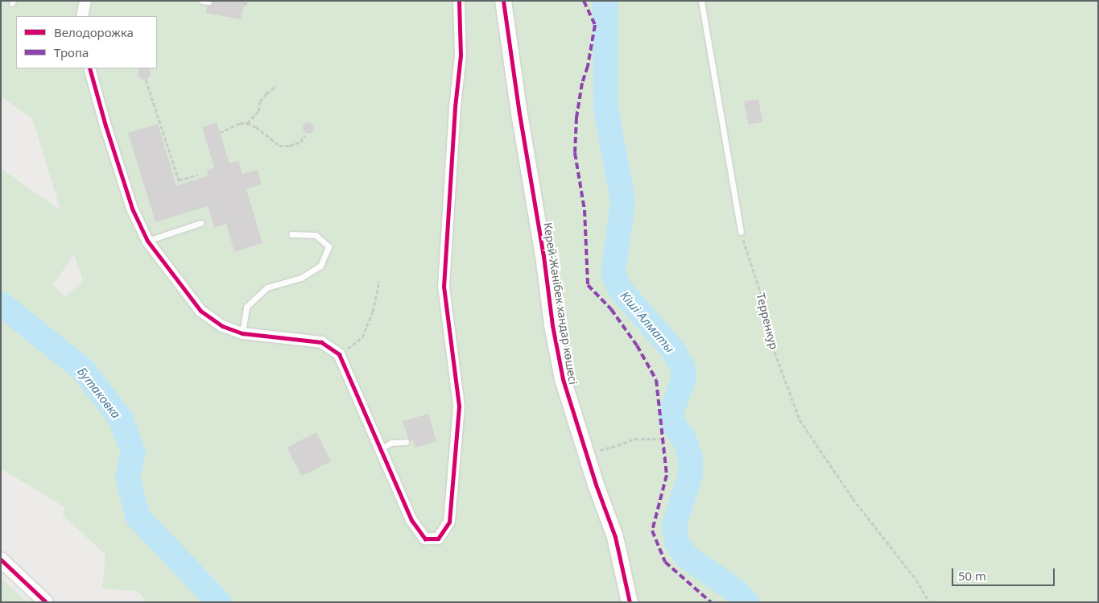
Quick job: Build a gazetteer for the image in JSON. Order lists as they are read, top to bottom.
{
  "streets": {
    "main road": ["Керей-Жәнібек хандар көшесі"],
    "path": ["Терренкур"]
  },
  "water": ["Кіші Алматы", "Бутаковка"],
  "legend": ["Велодорожка", "Тропа"],
  "scale_bar": "50 m"
}
